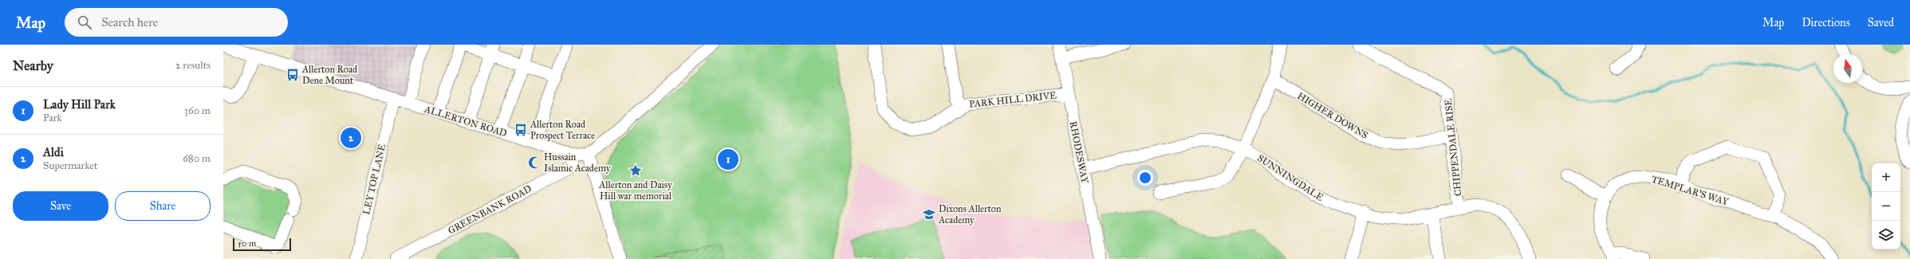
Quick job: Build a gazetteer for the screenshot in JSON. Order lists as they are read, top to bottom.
{
  "streets": {
    "street": [
      "PARK HILL DRIVE",
      "HIGHER DOWNS",
      "ALLERTON ROAD",
      "CHIPPENDALE RISE",
      "RHODESWAY",
      "SUNNINGDALE",
      "LEY TOP LANE",
      "TEMPLAR'S WAY",
      "GREENBANK ROAD"
    ]
  },
  "crossings": [
    ["PARK HILL DRIVE", "RHODESWAY"],
    ["HIGHER DOWNS", "CHIPPENDALE RISE"],
    ["ALLERTON ROAD", "LEY TOP LANE"],
    ["ALLERTON ROAD", "GREENBANK ROAD"],
    ["CHIPPENDALE RISE", "SUNNINGDALE"],
    ["RHODESWAY", "SUNNINGDALE"]
  ],
  "places": {
    "bus stop": ["Allerton Road Dene Mount", "Allerton Road Prospect Terrace"],
    "mosque": ["Hussain Islamic Academy"],
    "place": ["Allerton and Daisy Hill war memorial"],
    "school or university": ["Dixons Allerton Academy"]
  },
  "scale_bar": "50 m",
  "north": "top",
  "page": {
    "header": "Map",
    "search": "Search here",
    "nav": ["Map", "Directions", "Saved"],
    "heading": ["Nearby", "2 results"],
    "list": [
      {
        "mark": "1",
        "name": "Lady Hill Park",
        "note": "Park",
        "value": "360 m"
      },
      {
        "mark": "2",
        "name": "Aldi",
        "note": "Supermarket",
        "value": "680 m"
      }
    ],
    "pins": ["2", "1"],
    "map_buttons": ["+", "−"],
    "buttons": ["Save", "Share"],
    "scale": "50 m"
  }
}
